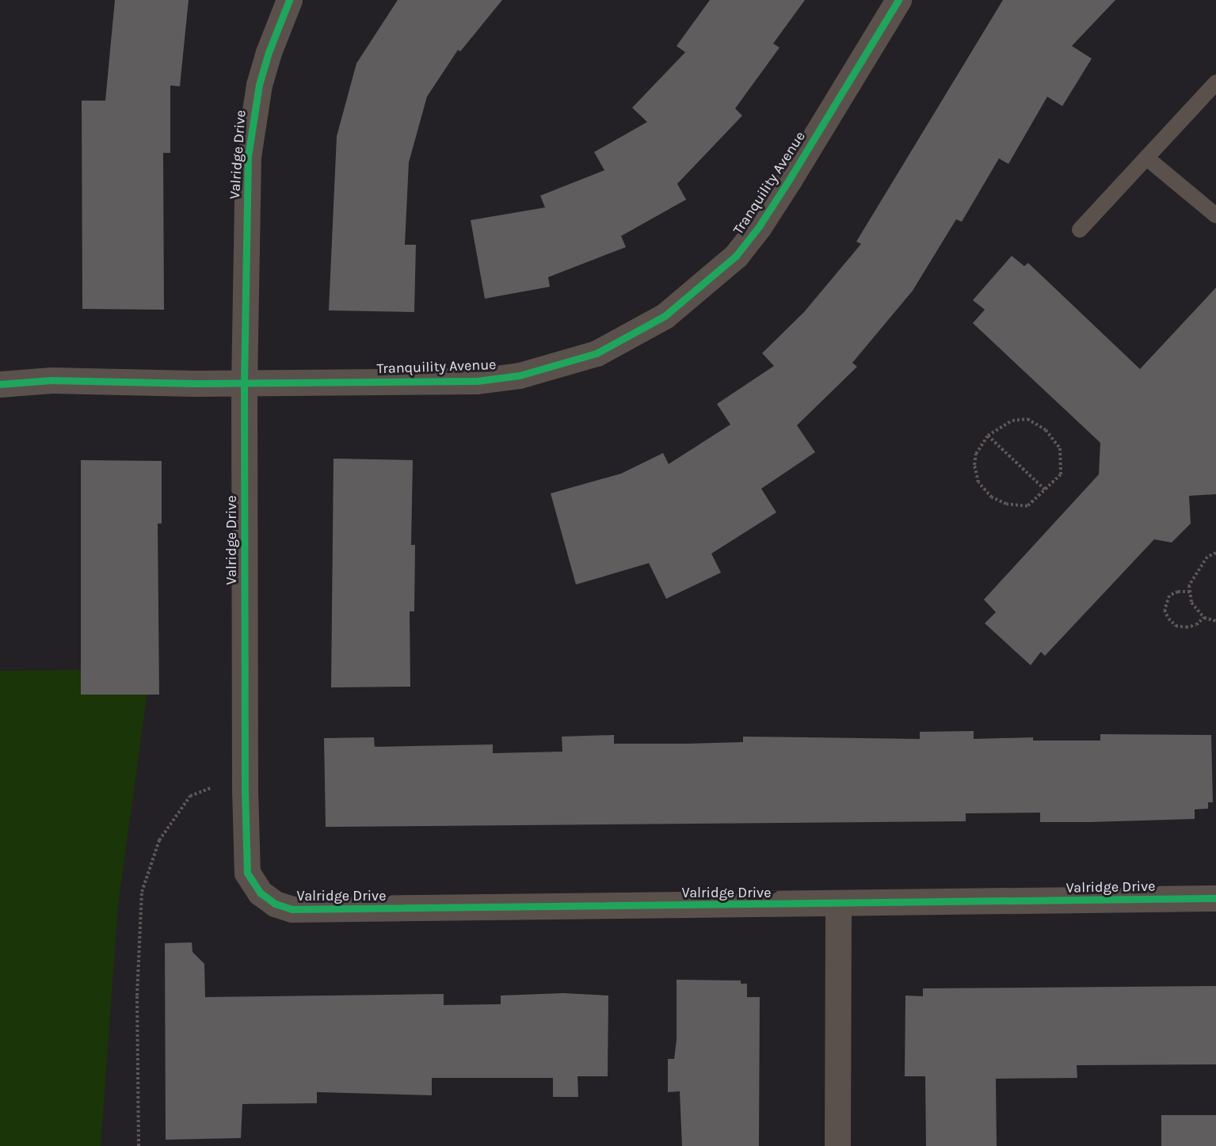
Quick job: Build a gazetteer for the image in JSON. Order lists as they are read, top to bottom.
{
  "streets": {
    "street": ["Valridge Drive", "Tranquility Avenue"]
  },
  "crossings": [
    ["Valridge Drive", "Tranquility Avenue"]
  ]
}
